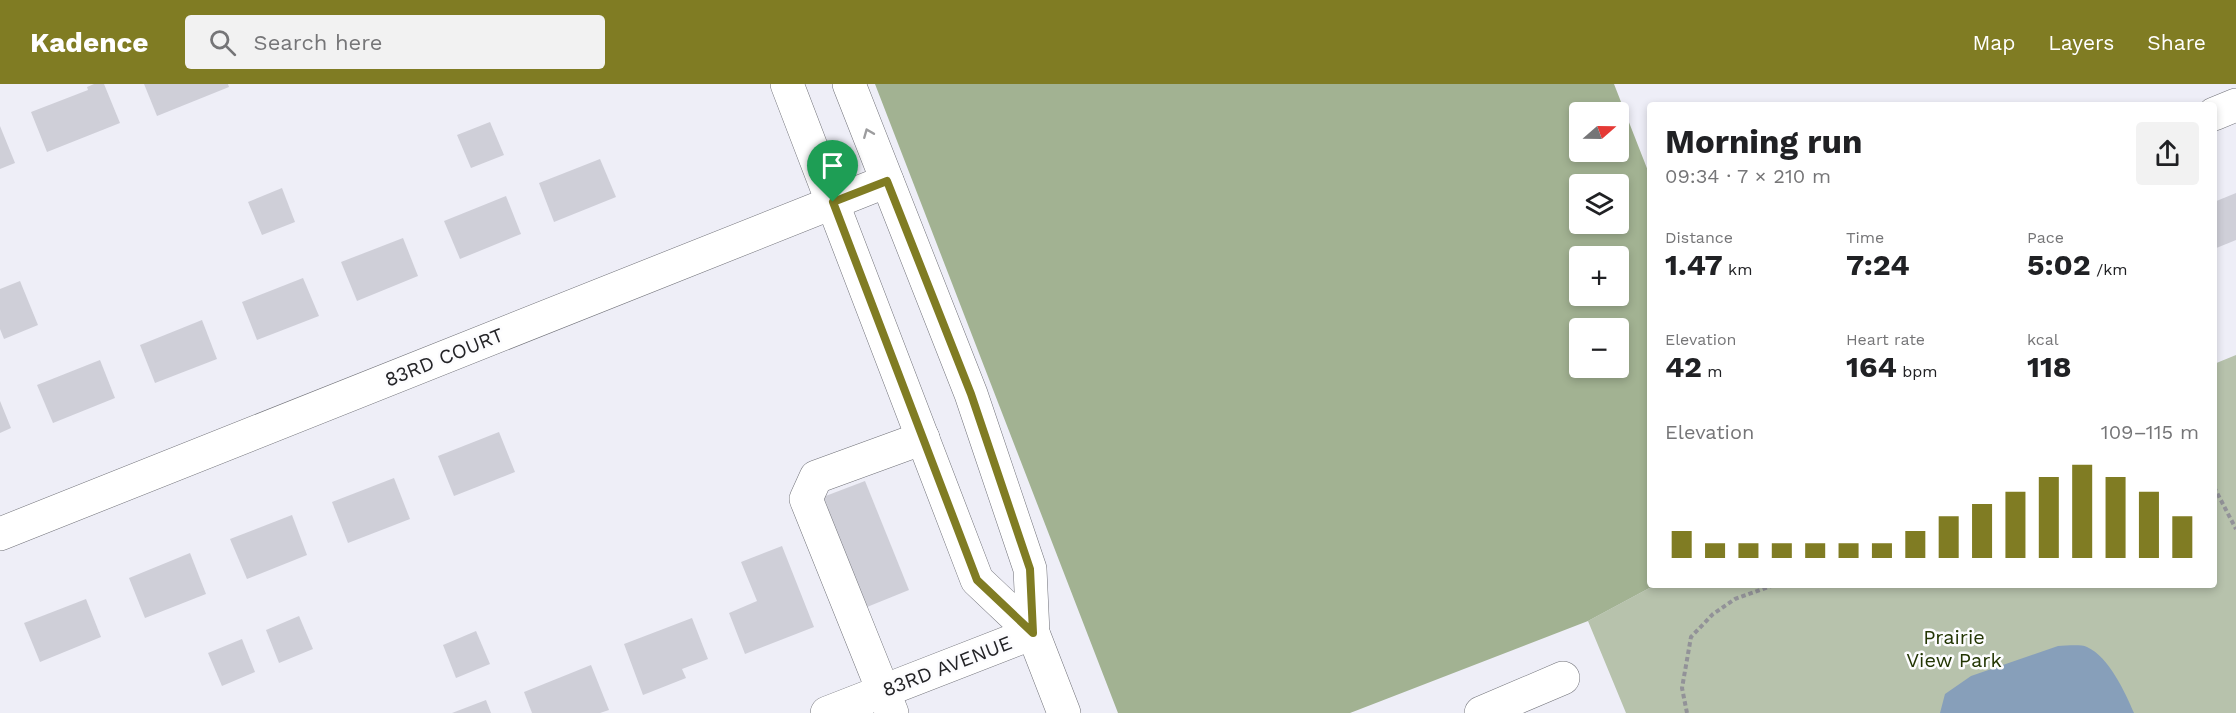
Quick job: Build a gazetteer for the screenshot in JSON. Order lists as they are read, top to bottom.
{
  "streets": {
    "main road": ["83RD COURT", "83RD AVENUE"]
  },
  "parks": ["Prairie View Park"],
  "north": "right",
  "page": {
    "header": "Kadence",
    "search": "Search here",
    "nav": ["Map", "Layers", "Share"],
    "map_buttons": ["+", "−"],
    "heading": ["Morning run", "09:34 · 7 × 210 m"],
    "stats": [
      ["Distance", "1.47 km"],
      ["Time", "7:24"],
      ["Pace", "5:02 /km"],
      ["Elevation", "42 m"],
      ["Heart rate", "164 bpm"],
      ["kcal", "118"]
    ],
    "chart": ["Elevation", "109–115 m"]
  }
}
